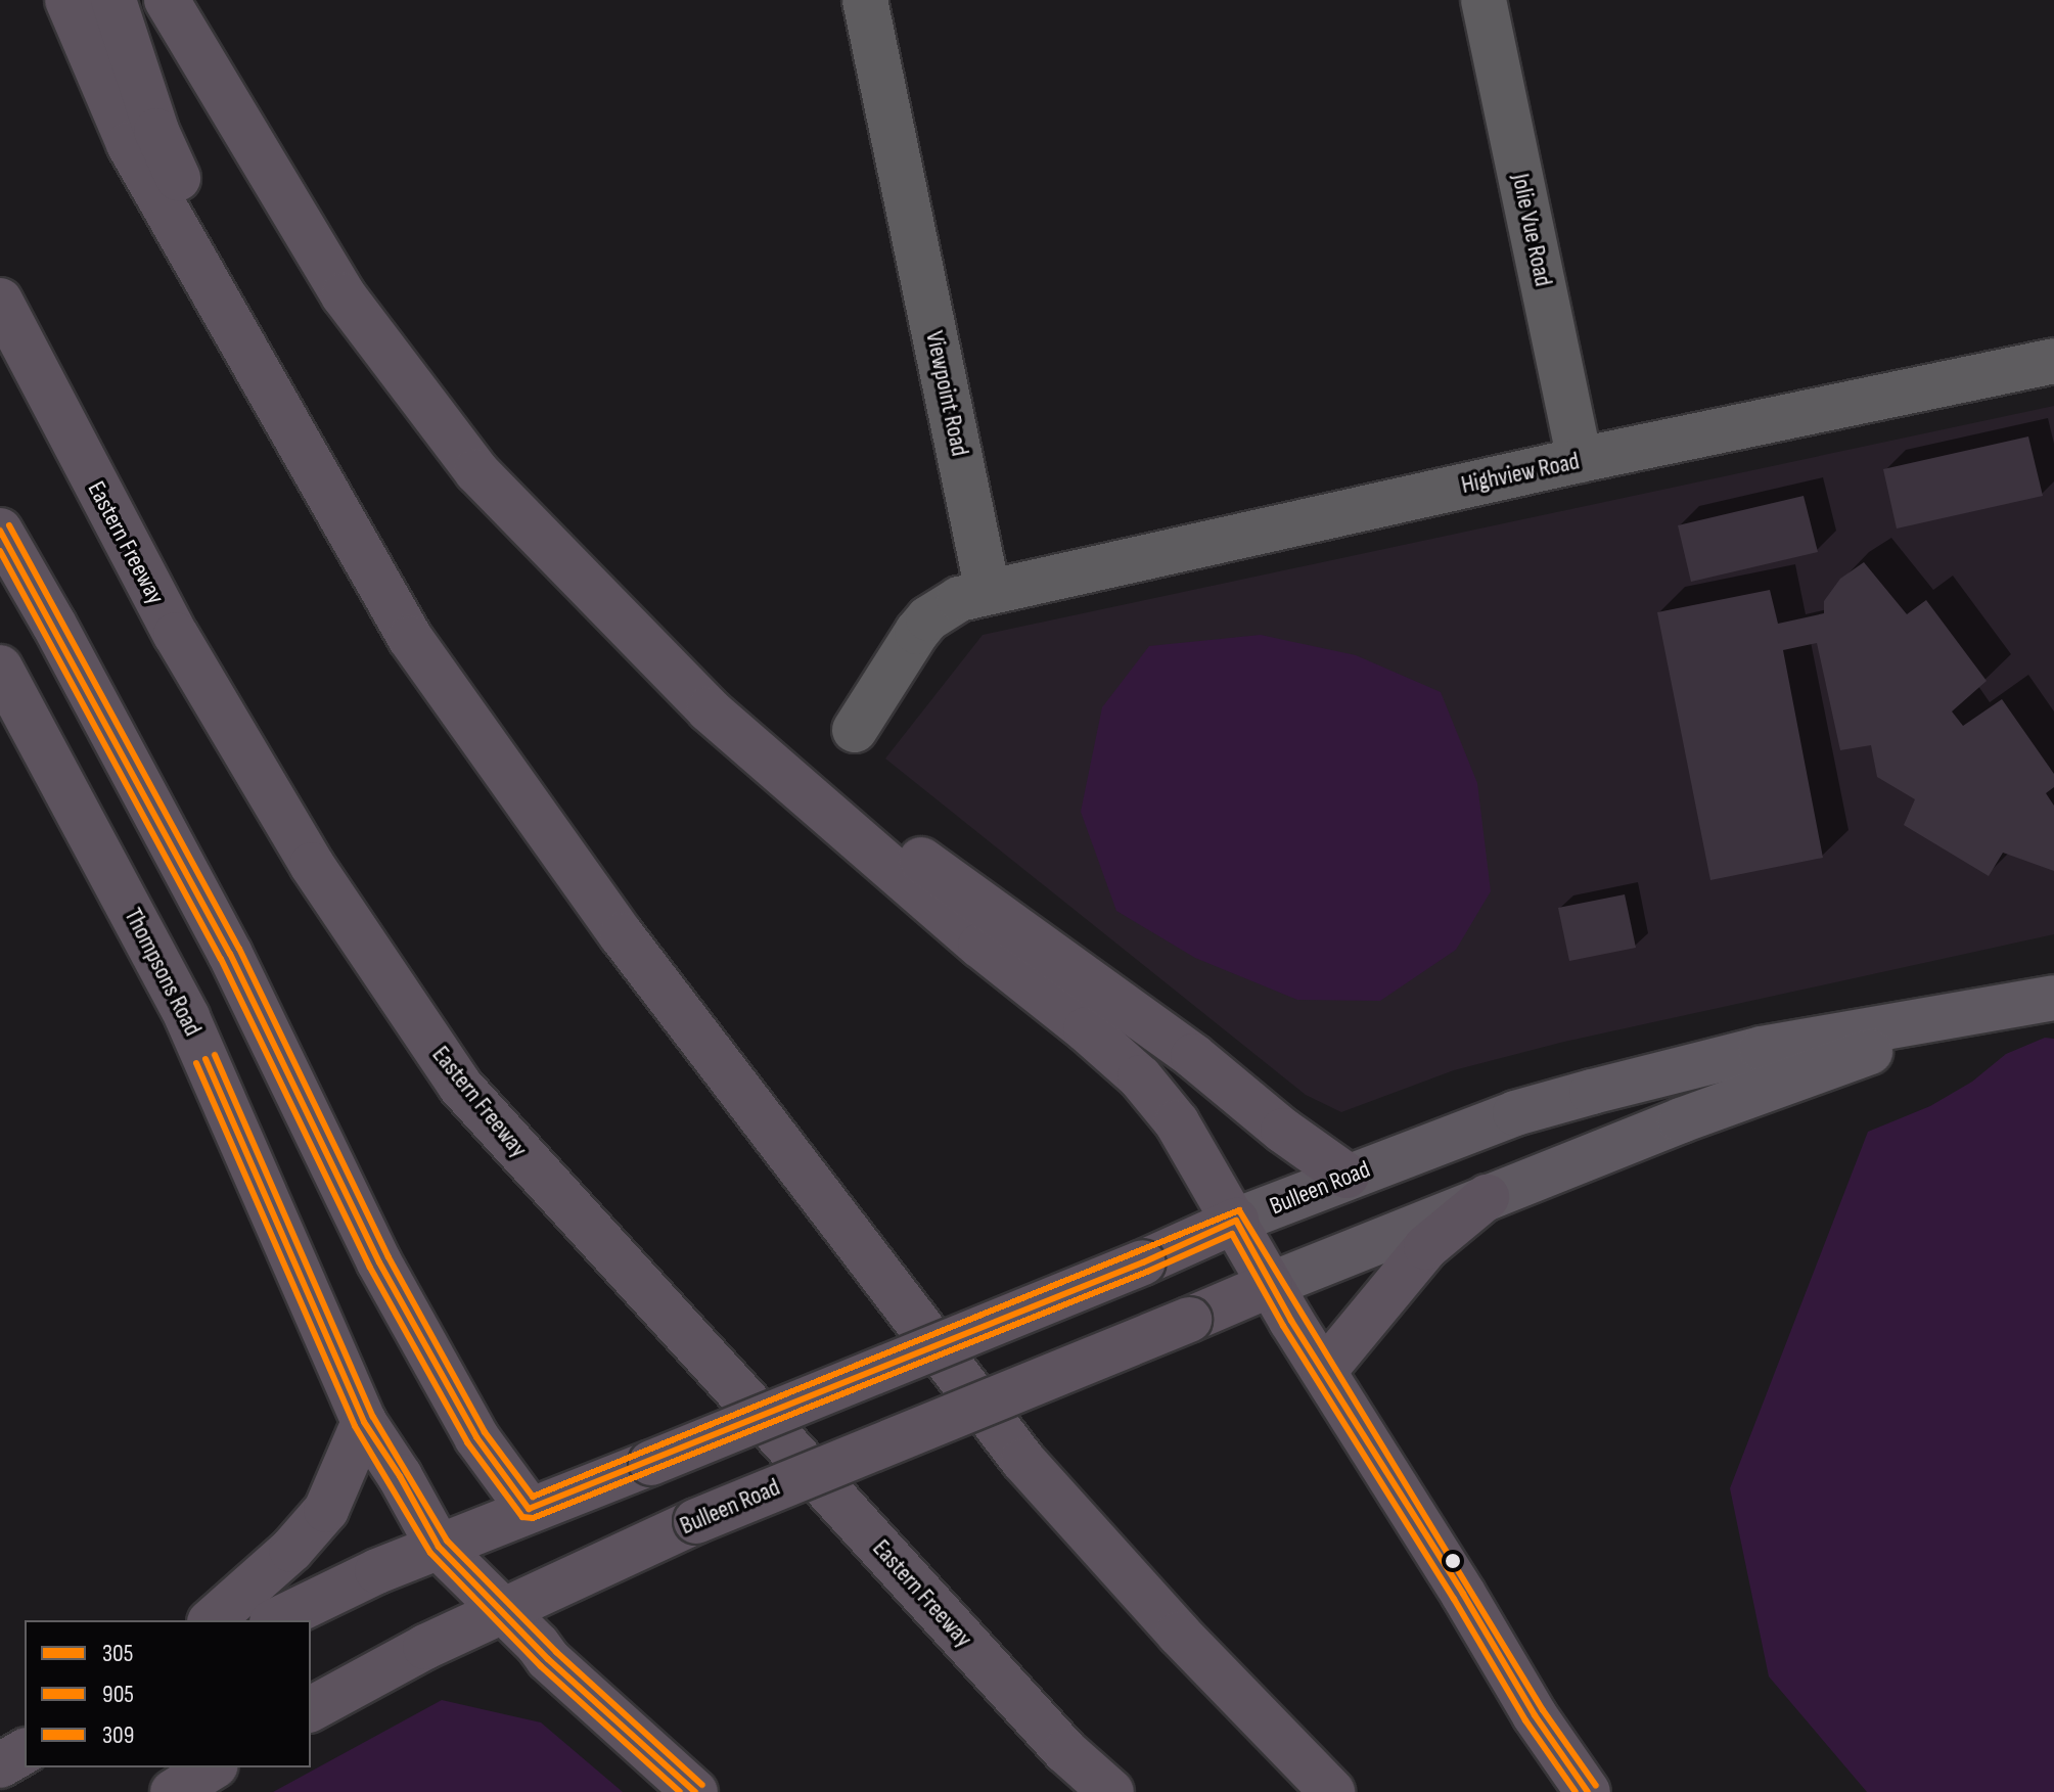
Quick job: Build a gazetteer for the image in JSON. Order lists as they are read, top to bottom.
{
  "streets": {
    "highway": ["Eastern Freeway", "Thompsons Road", "Bulleen Road"],
    "street": ["Jolie Vue Road", "Viewpoint Road", "Highview Road"]
  },
  "crossings": [
    ["Jolie Vue Road", "Highview Road"],
    ["Viewpoint Road", "Highview Road"],
    ["Thompsons Road", "Bulleen Road"]
  ],
  "lines": ["transit line 309", "transit line 305", "transit line 905"],
  "legend": ["305", "905", "309"]
}
